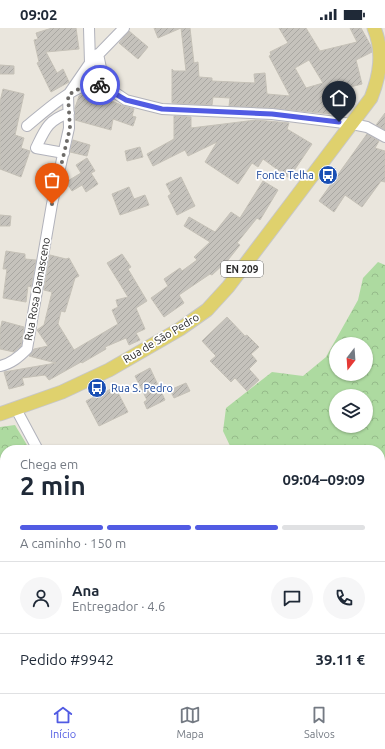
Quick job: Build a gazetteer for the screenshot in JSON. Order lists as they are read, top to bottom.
{
  "streets": {
    "main road": ["EN 209", "Rua de São Pedro"],
    "street": ["Rua Rosa Damasceno"]
  },
  "places": {
    "bus stop": ["Fonte Telha", "Rua S. Pedro"]
  },
  "north": "bottom",
  "page": {
    "status": "09:02",
    "heading": ["2 min", "Chega em", "09:04–09:09"],
    "panel": [
      "Ana",
      "Entregador · 4.6",
      "Pedido #9942",
      "39.11 €"
    ],
    "bar": "A caminho · 150 m",
    "tabs": ["Início", "Mapa", "Salvos"]
  }
}
